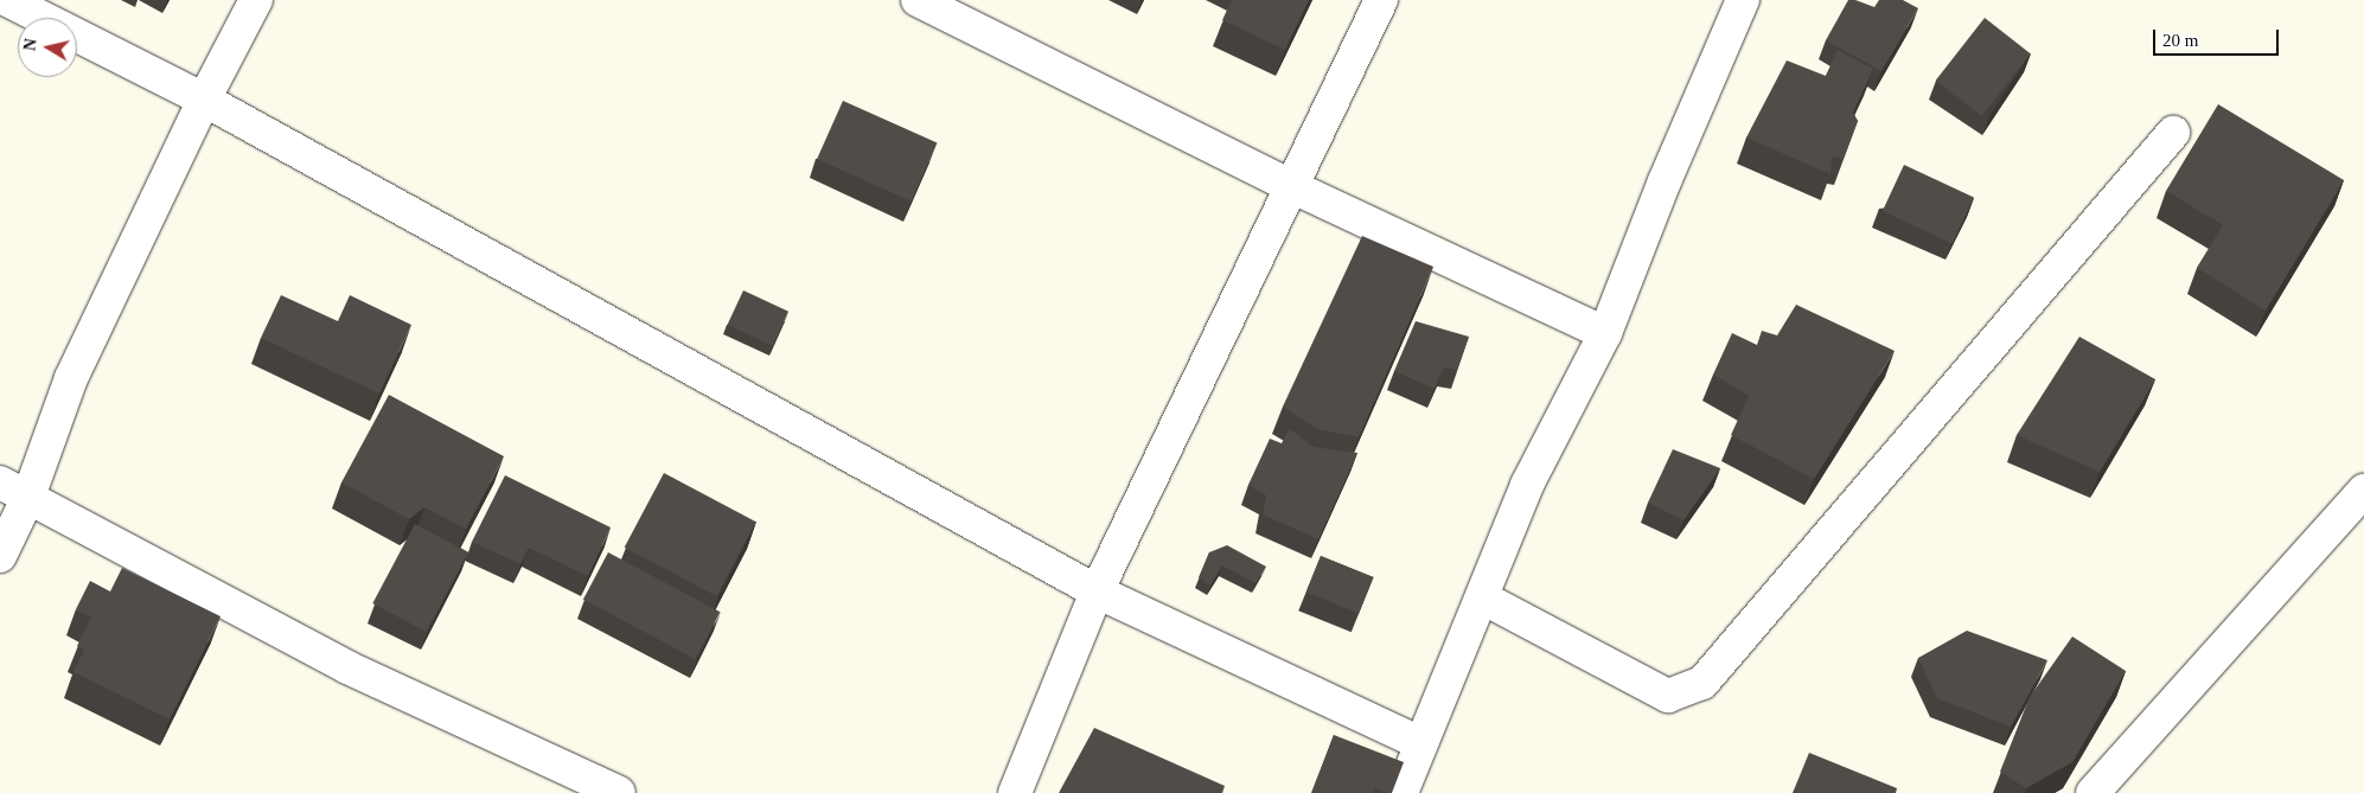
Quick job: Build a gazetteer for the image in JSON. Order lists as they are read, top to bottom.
{
  "scale_bar": "20 m",
  "north": "left"
}
